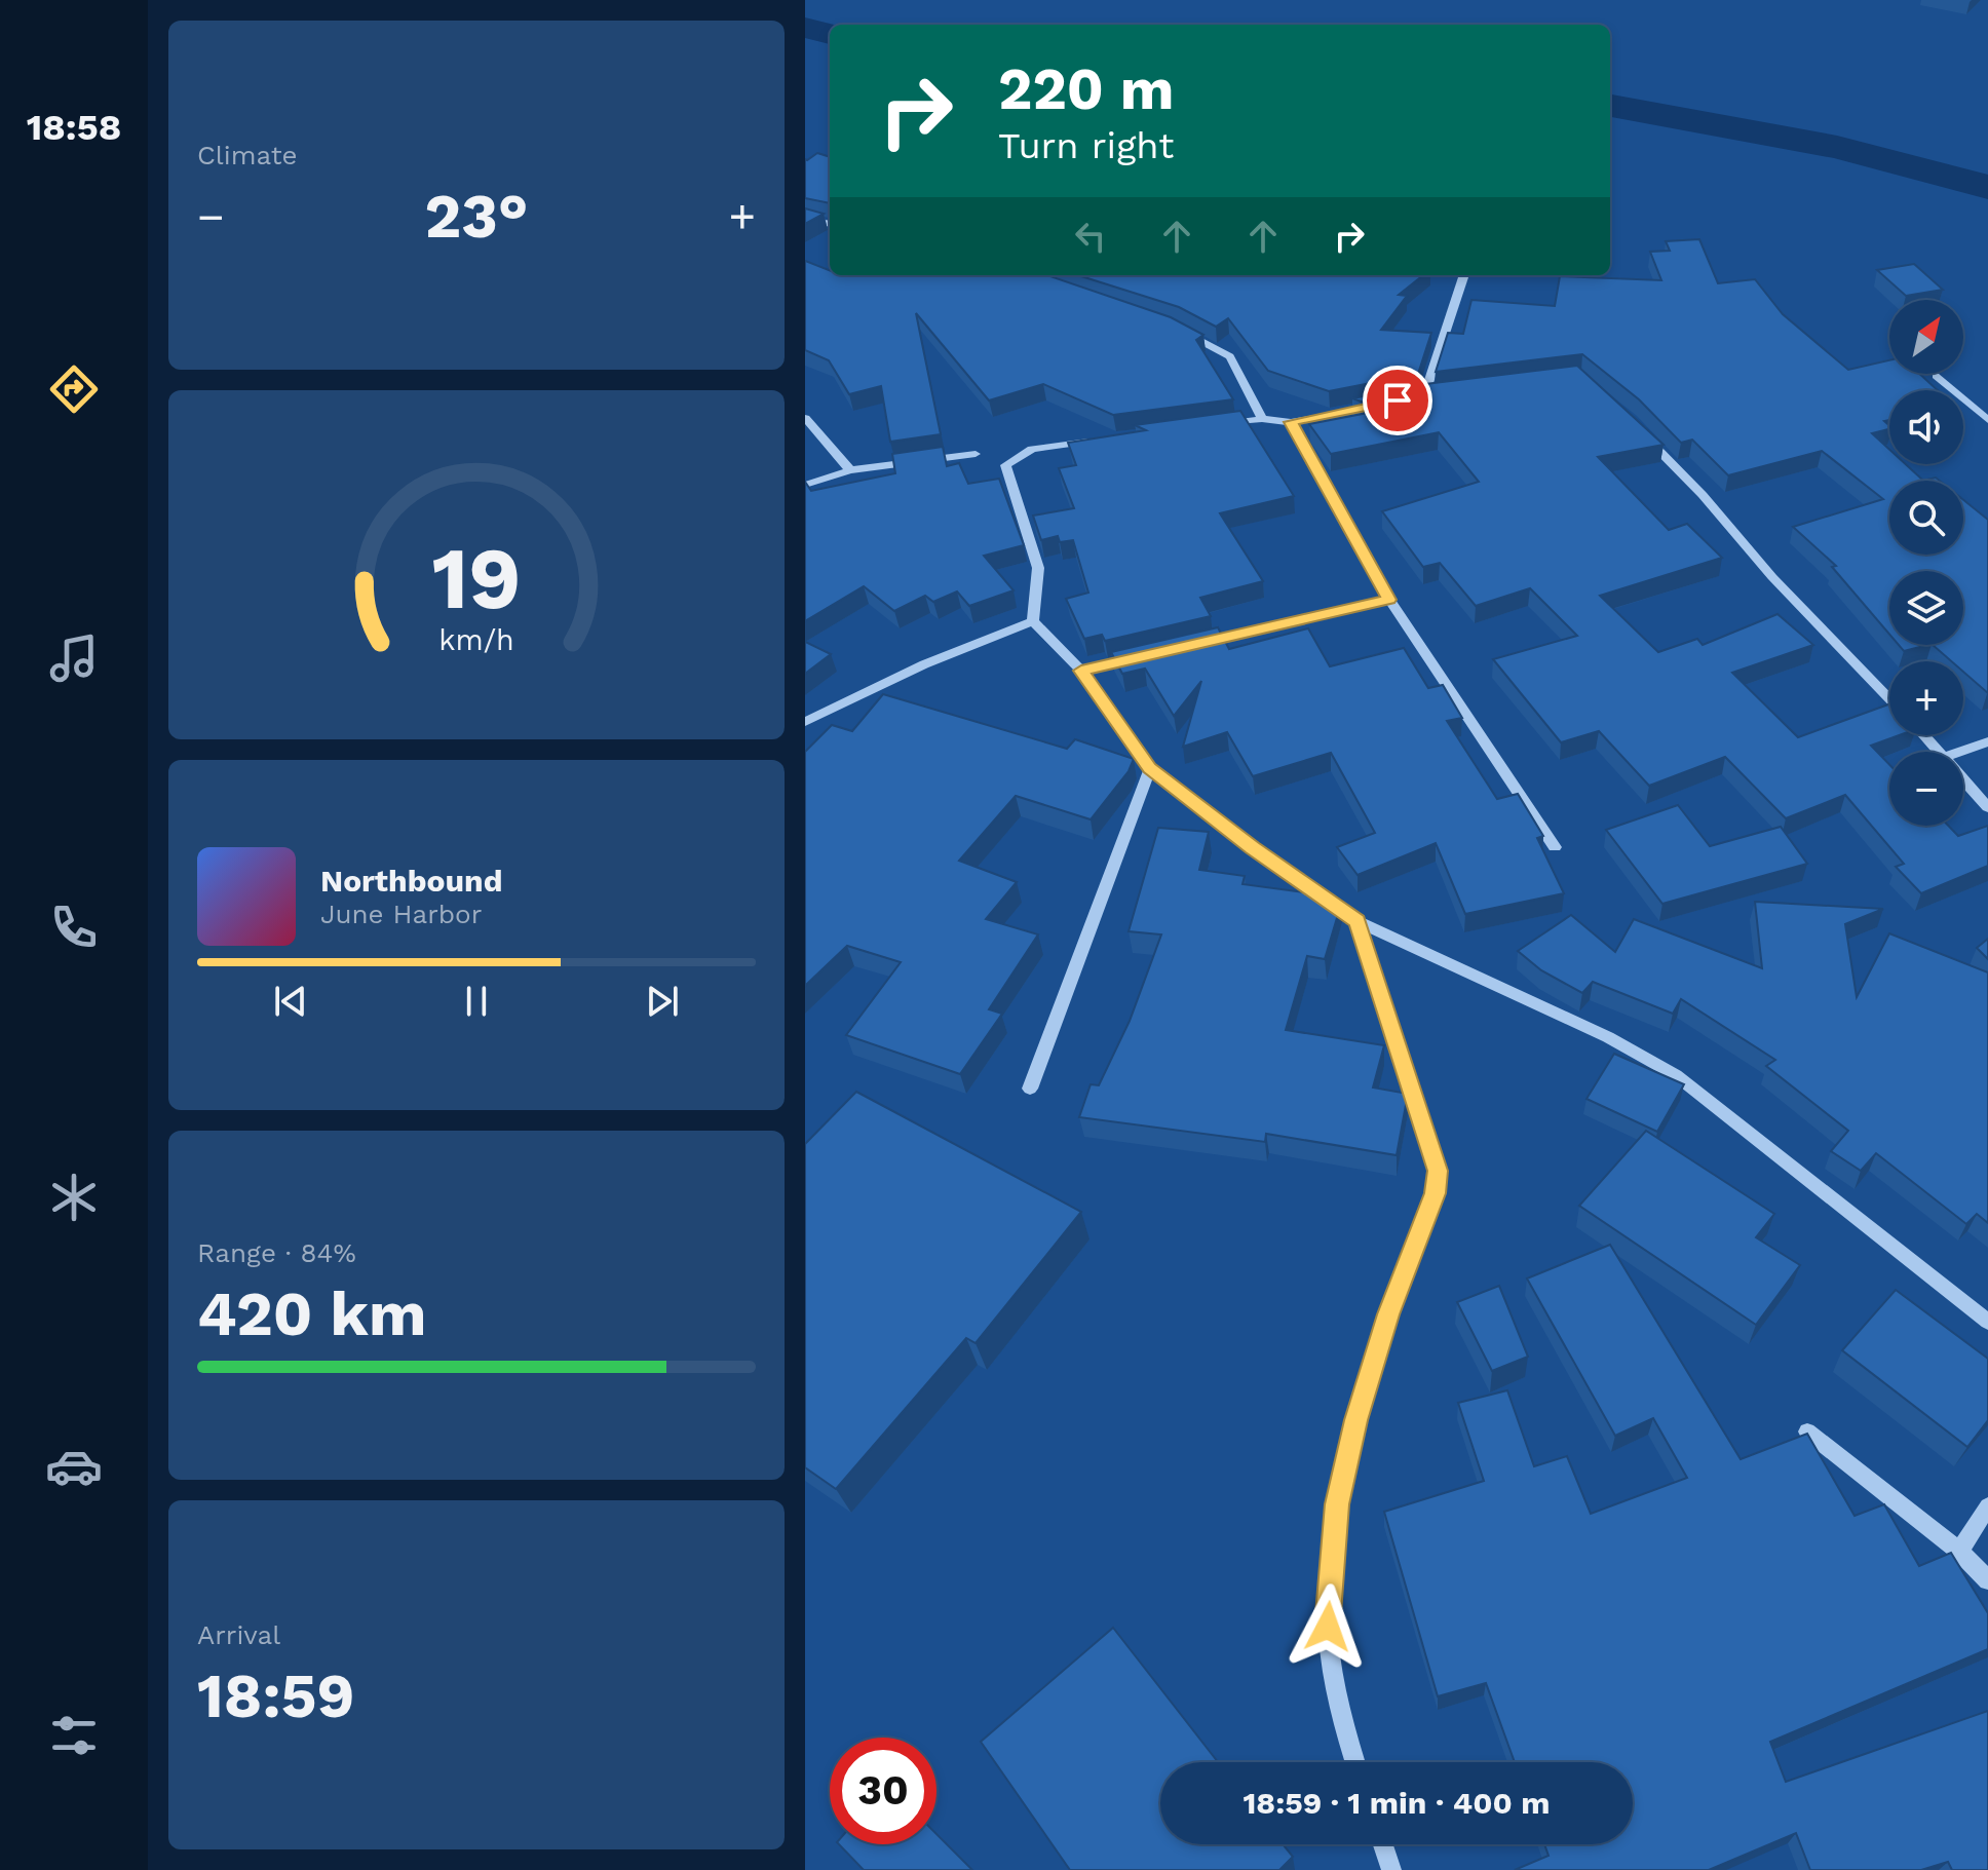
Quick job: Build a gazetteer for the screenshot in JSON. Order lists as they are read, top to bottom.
{
  "north": "top right",
  "page": {
    "tabs": "18:58",
    "tile": [
      "Climate",
      ["Range · 84%", "420 km"],
      ["Arrival", "18:59"]
    ],
    "turn": ["220 m", "Turn right"],
    "heat": ["−", "23°", "+"],
    "map_buttons": ["+", "−"],
    "song": ["Northbound", "June Harbor"],
    "limit": "30",
    "trip": "18:59 · 1 min · 400 m",
    "gauge": ["19", "km/h"]
  }
}
